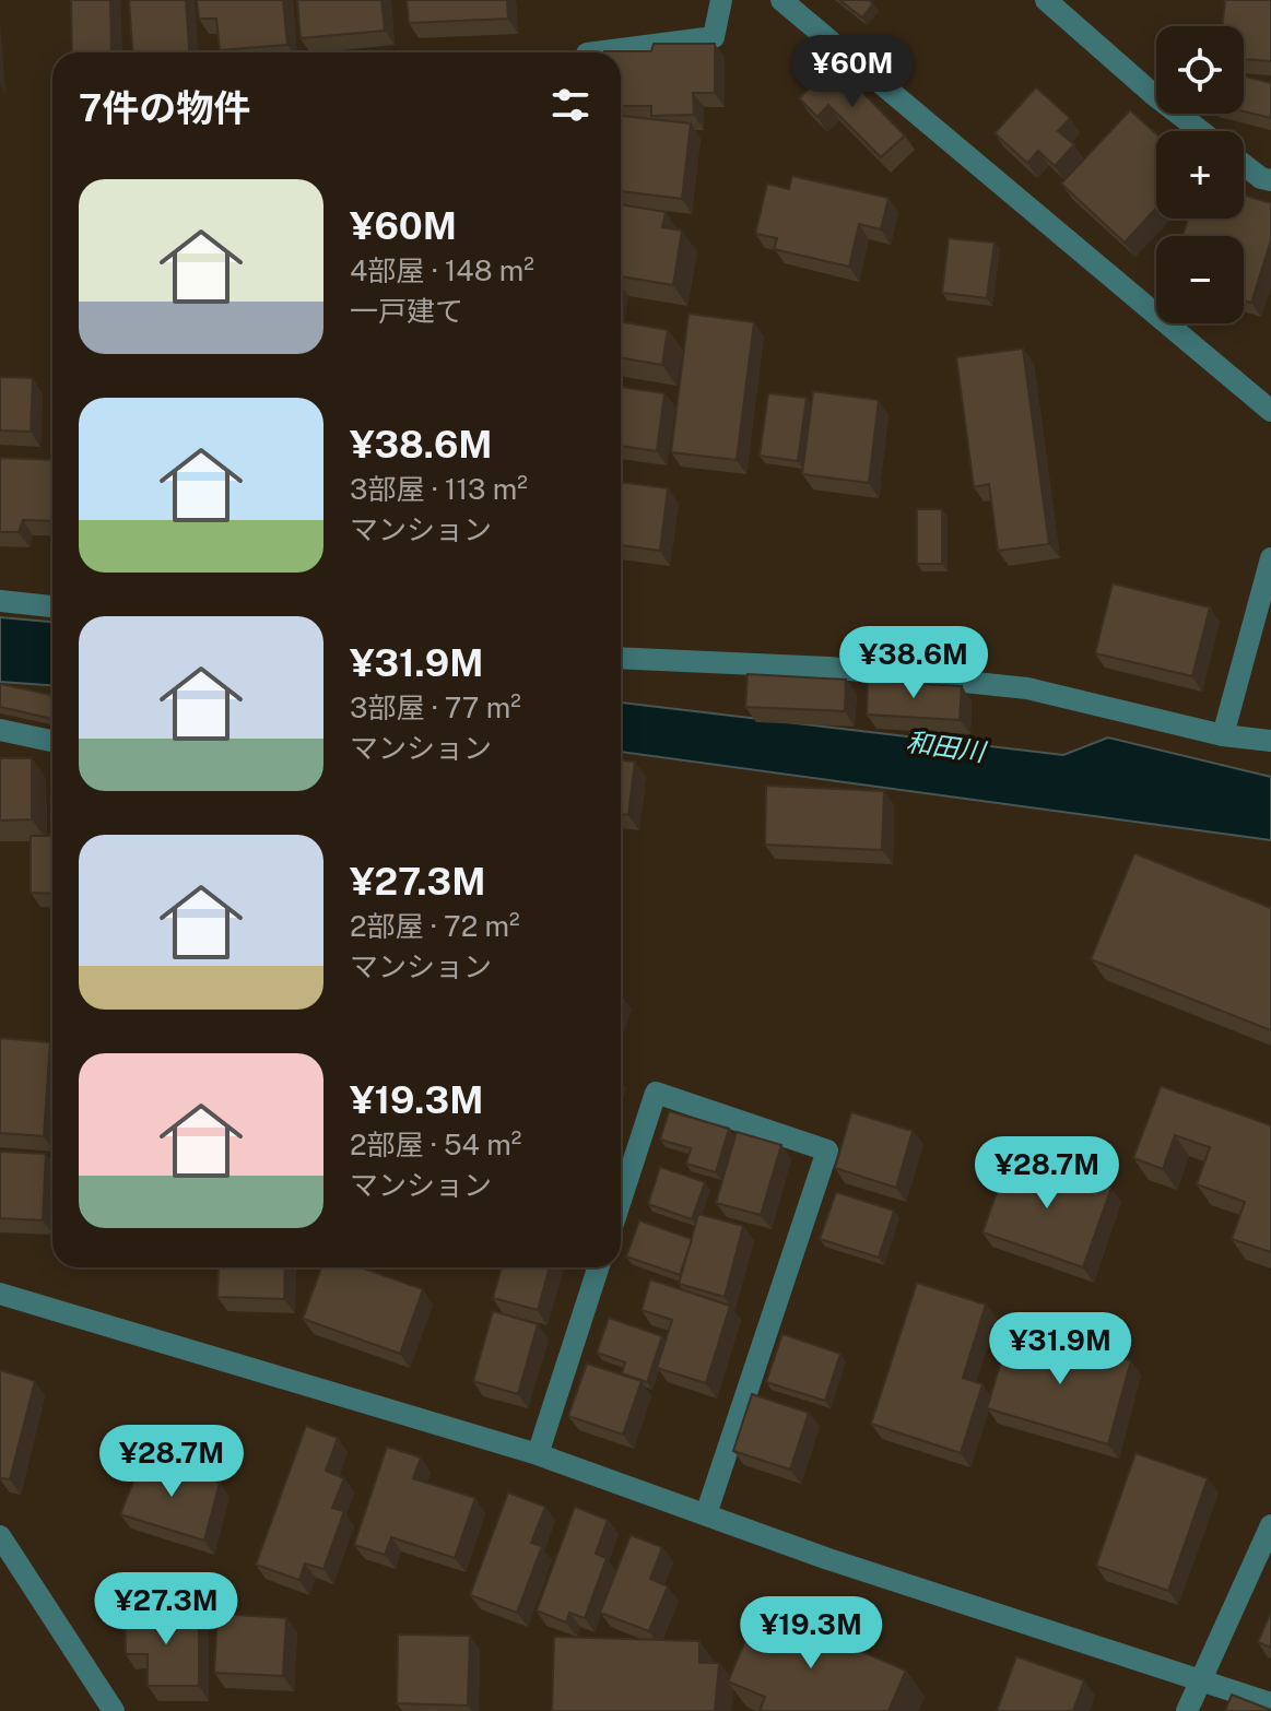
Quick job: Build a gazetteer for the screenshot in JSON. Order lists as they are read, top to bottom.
{
  "water": ["和田川"],
  "page": {
    "map_buttons": ["+", "−"],
    "price": [
      "¥60M",
      "¥38.6M",
      "¥28.7M",
      "¥31.9M",
      "¥28.7M",
      "¥27.3M",
      "¥19.3M"
    ],
    "heading": "7件の物件",
    "list": [
      {
        "name": "¥60M",
        "note": "4部屋 · 148 m² · 一戸建て"
      },
      {
        "name": "¥38.6M",
        "note": "3部屋 · 113 m² · マンション"
      },
      {
        "name": "¥31.9M",
        "note": "3部屋 · 77 m² · マンション"
      },
      {
        "name": "¥27.3M",
        "note": "2部屋 · 72 m² · マンション"
      },
      {
        "name": "¥19.3M",
        "note": "2部屋 · 54 m² · マンション"
      }
    ]
  }
}
